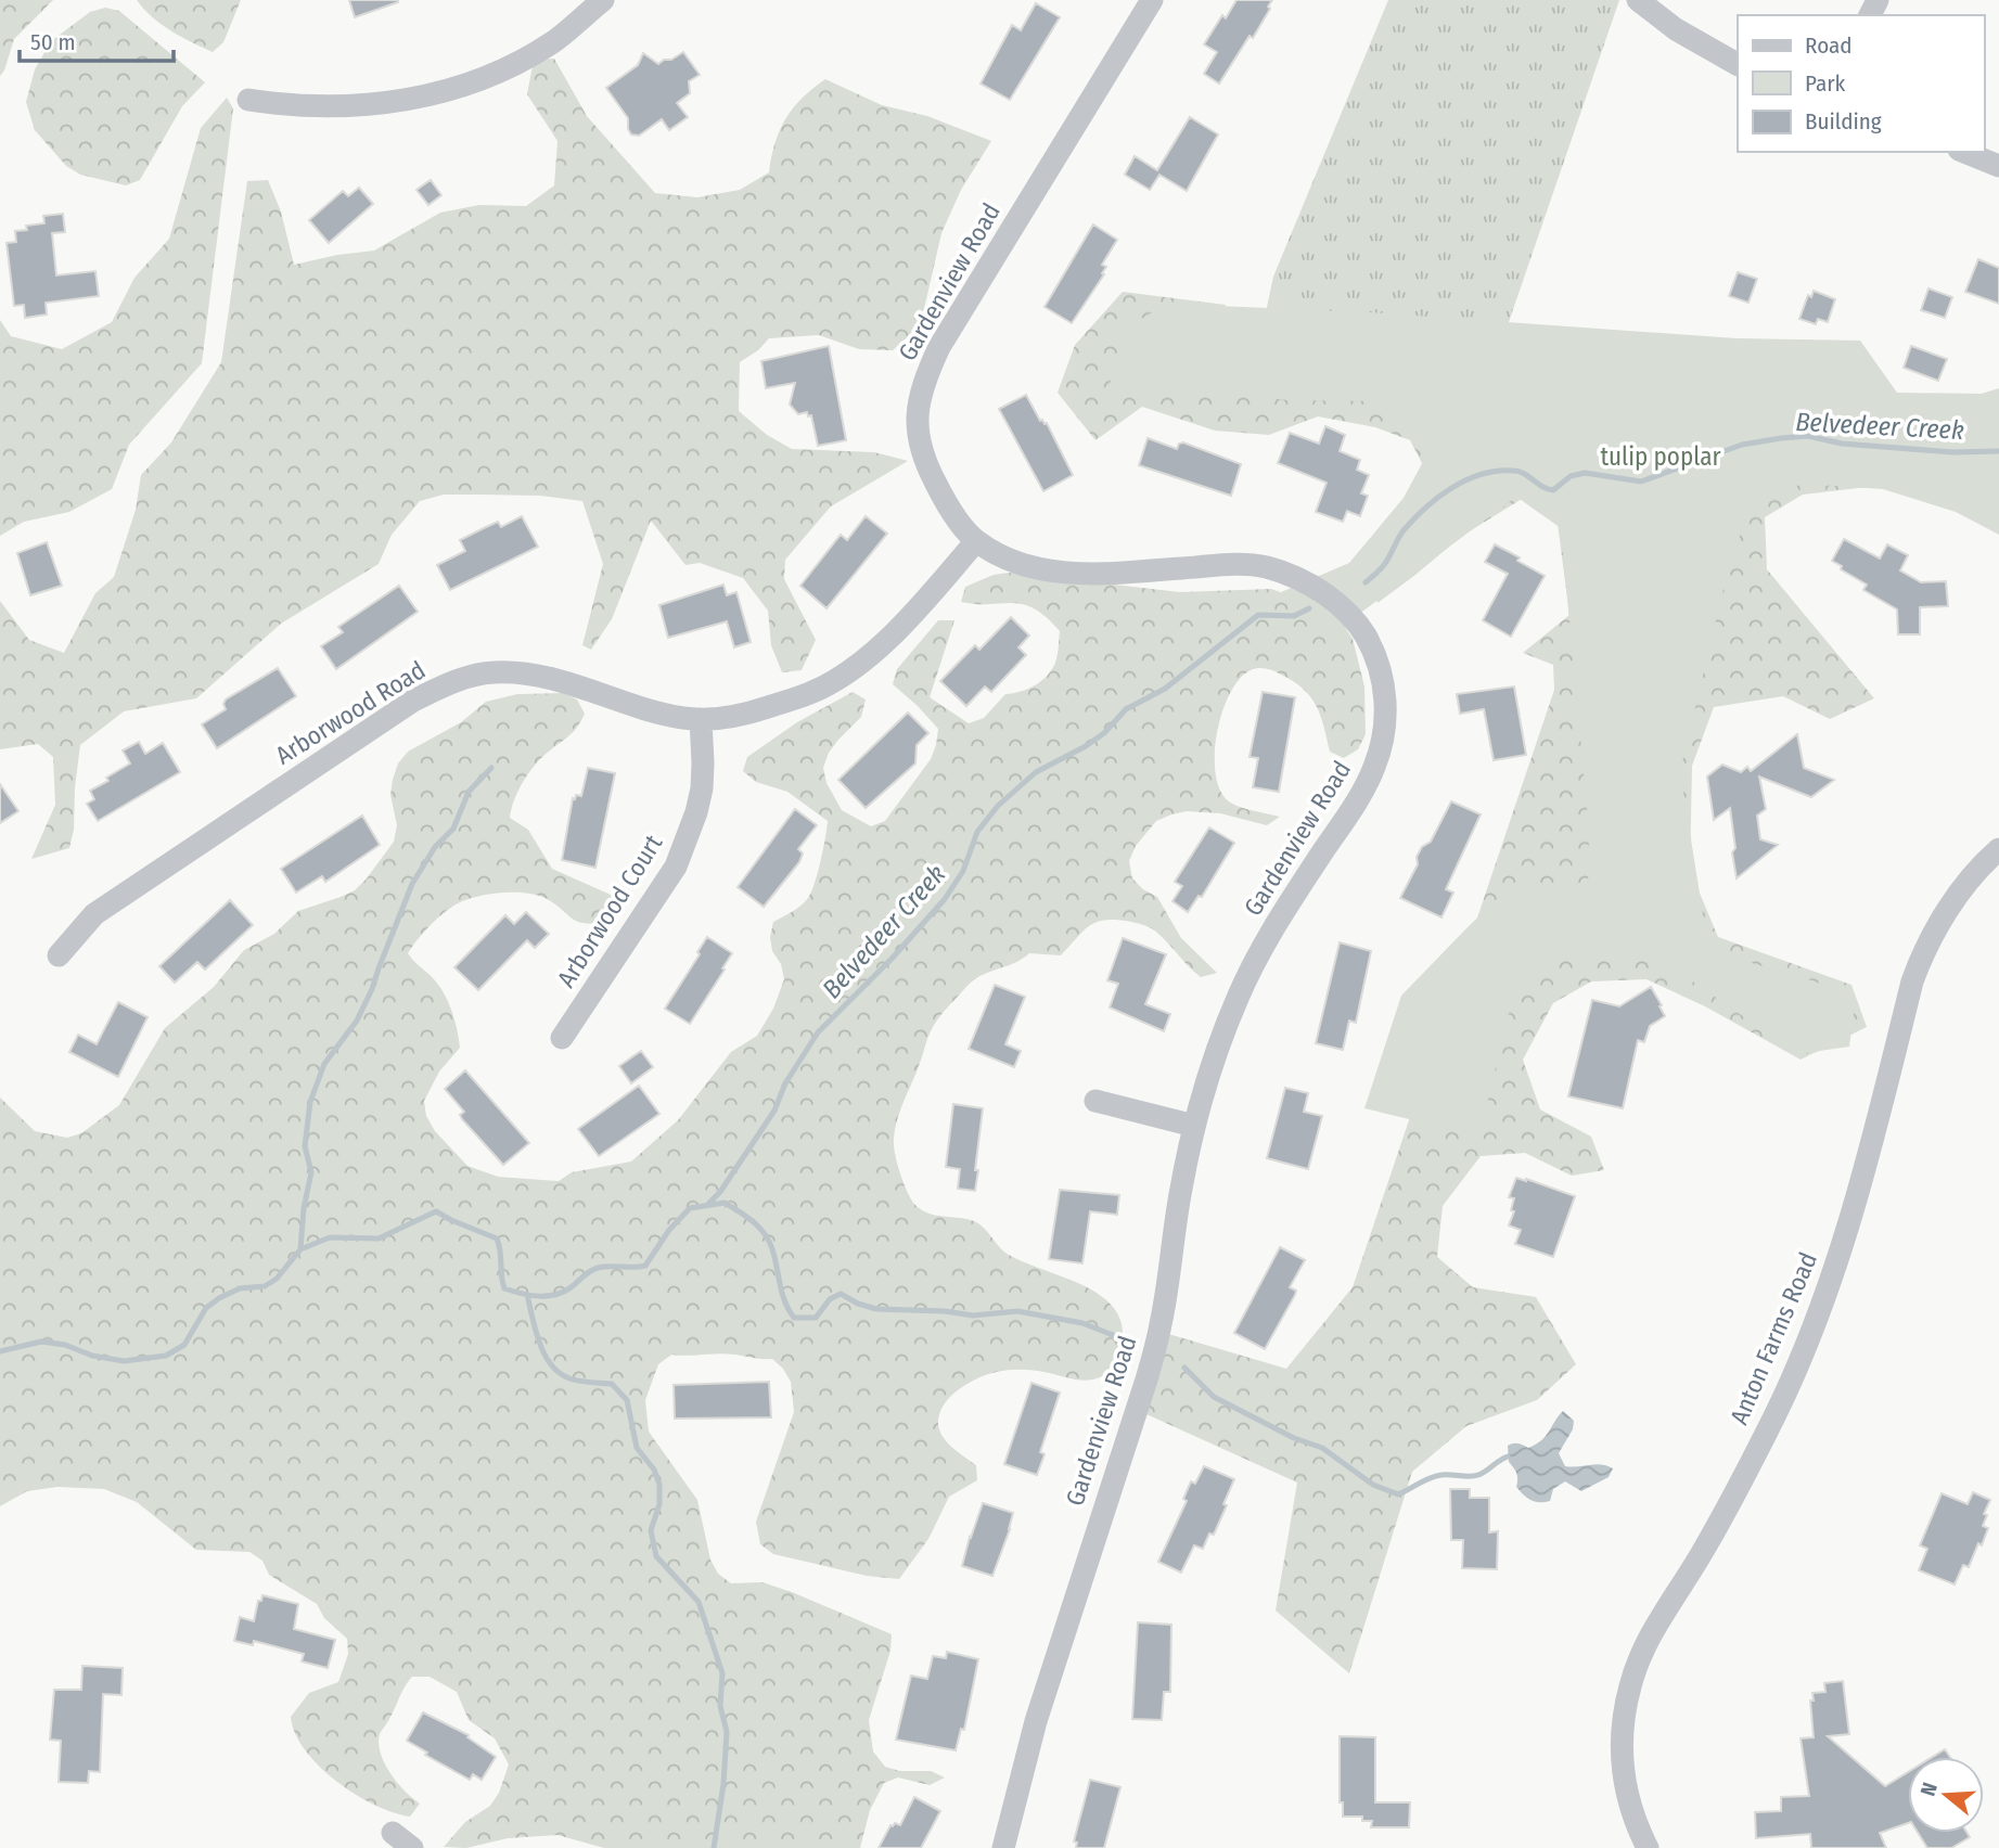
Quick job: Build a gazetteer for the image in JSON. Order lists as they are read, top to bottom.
{
  "streets": {
    "street": [
      "Gardenview Road",
      "Arborwood Road",
      "Arborwood Court",
      "Anton Farms Road"
    ]
  },
  "crossings": [
    ["Gardenview Road", "Arborwood Road"],
    ["Arborwood Road", "Arborwood Court"]
  ],
  "water": ["Belvedeer Creek"],
  "parks": ["tulip poplar"],
  "legend": ["Road", "Park", "Building"],
  "scale_bar": "50 m",
  "north": "left"
}
